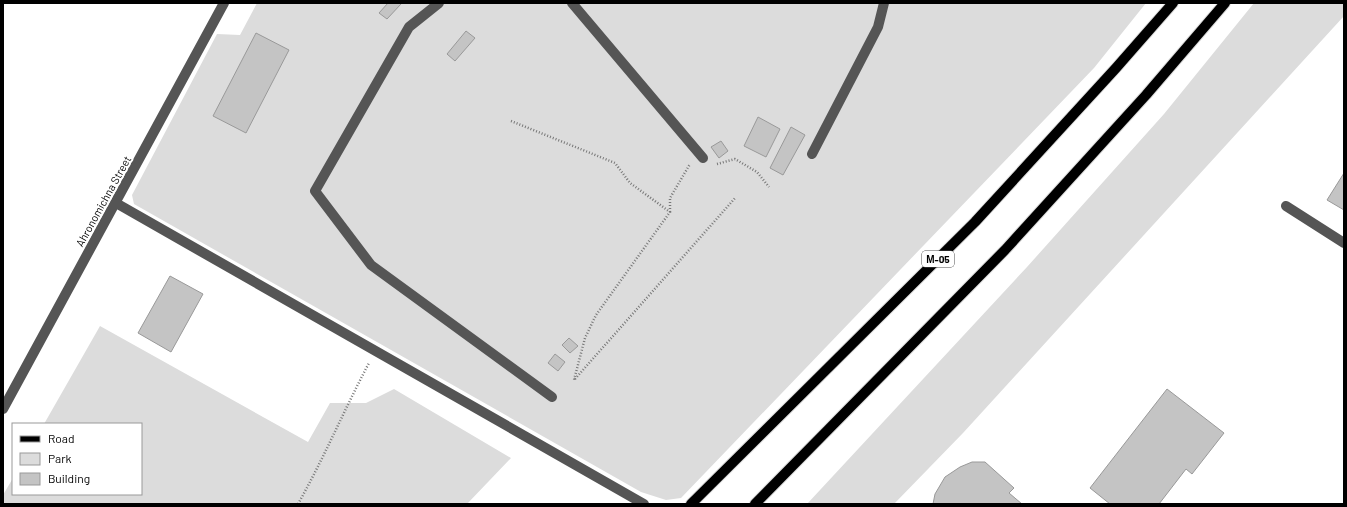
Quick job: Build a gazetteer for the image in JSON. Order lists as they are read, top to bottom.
{
  "streets": {
    "main road": ["М-05"],
    "street": ["Ahronomichna Street"]
  },
  "legend": ["Road", "Park", "Building"]
}
